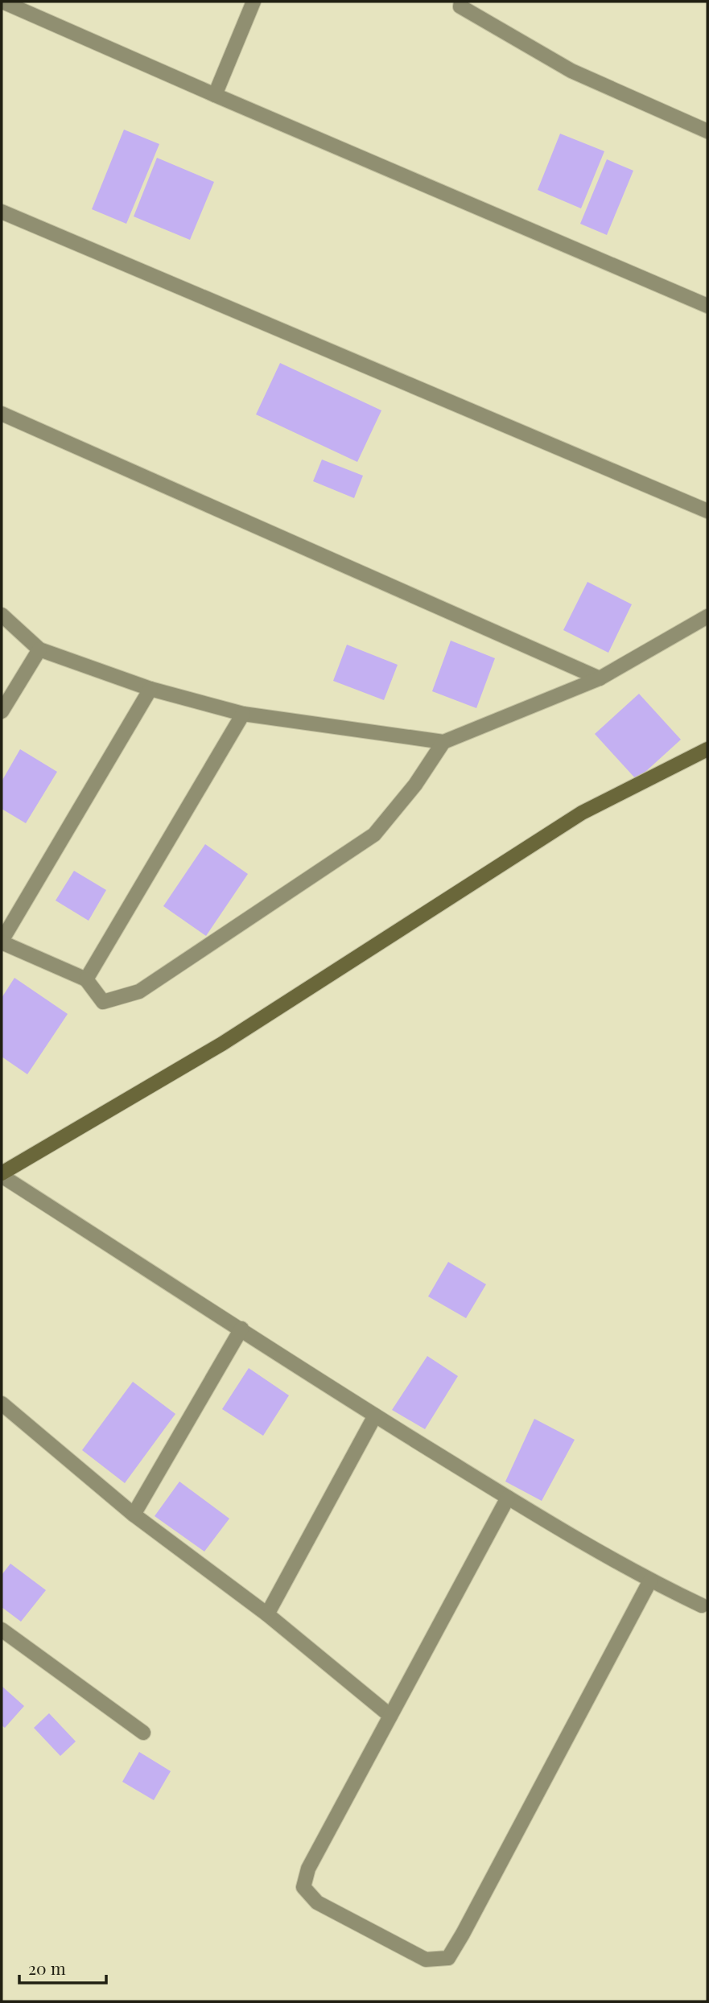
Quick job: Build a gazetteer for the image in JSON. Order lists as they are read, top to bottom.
{
  "scale_bar": "20 m"
}
